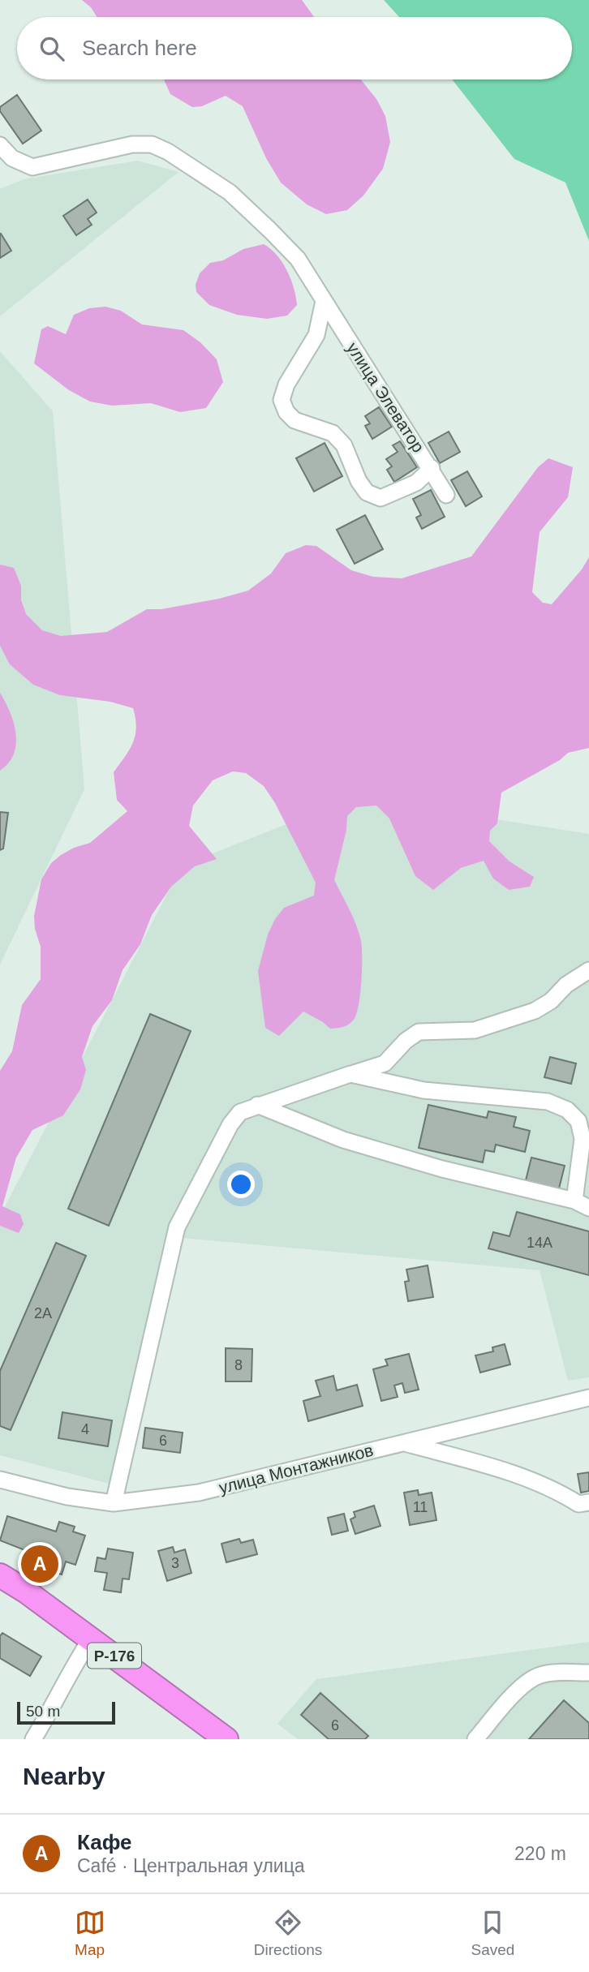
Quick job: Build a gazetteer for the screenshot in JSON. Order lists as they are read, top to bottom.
{
  "streets": {
    "highway": ["Р-176"],
    "street": ["улица Элеватор", "улица Монтажников"]
  },
  "house_numbers": [
    "14А",
    "2А",
    "8",
    "4",
    "6",
    "11",
    "3",
    "6"
  ],
  "scale_bar": "50 m",
  "page": {
    "search": "Search here",
    "pins": "A",
    "scale": "50 m",
    "heading": "Nearby",
    "list": [
      {
        "mark": "A",
        "name": "Кафе",
        "note": "Café · Центральная улица",
        "value": "220 m"
      }
    ],
    "nav": ["Map", "Directions", "Saved"]
  }
}
